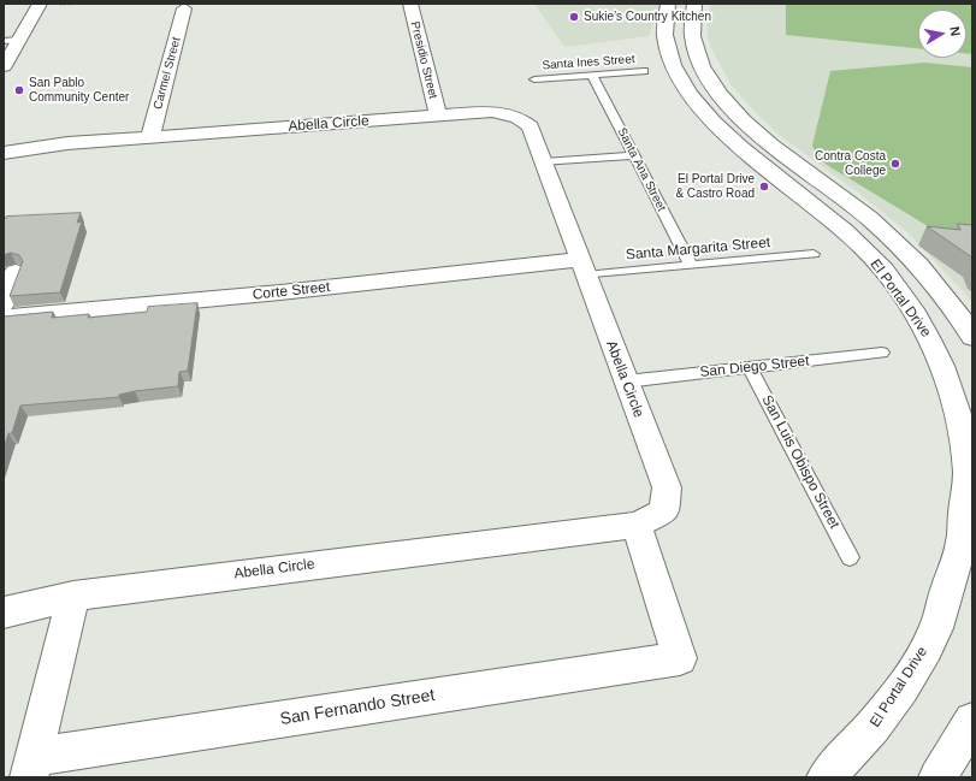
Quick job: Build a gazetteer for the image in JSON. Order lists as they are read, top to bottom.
{
  "streets": {
    "street": [
      "Presidio Street",
      "Carmel Street",
      "Abella Circle",
      "Corte Street",
      "El Portal Drive",
      "San Fernando Street"
    ],
    "lane": [
      "Santa Ines Street",
      "Santa Ana Street",
      "Santa Margarita Street",
      "San Diego Street",
      "San Luis Obispo Street"
    ]
  },
  "crossings": [
    ["Presidio Street", "Abella Circle"],
    ["Santa Ines Street", "Santa Ana Street"],
    ["Carmel Street", "Abella Circle"],
    ["Abella Circle", "Santa Margarita Street"],
    ["Abella Circle", "Corte Street"],
    ["Abella Circle", "San Diego Street"],
    ["Abella Circle", "San Fernando Street"],
    ["Santa Ana Street", "Santa Margarita Street"],
    ["Santa Margarita Street", "Corte Street"],
    ["San Diego Street", "San Luis Obispo Street"]
  ],
  "places": [
    "Sukie’s Country Kitchen",
    "San Pablo Community Center",
    "Contra Costa College",
    "El Portal Drive & Castro Road"
  ],
  "north": "right"
}
